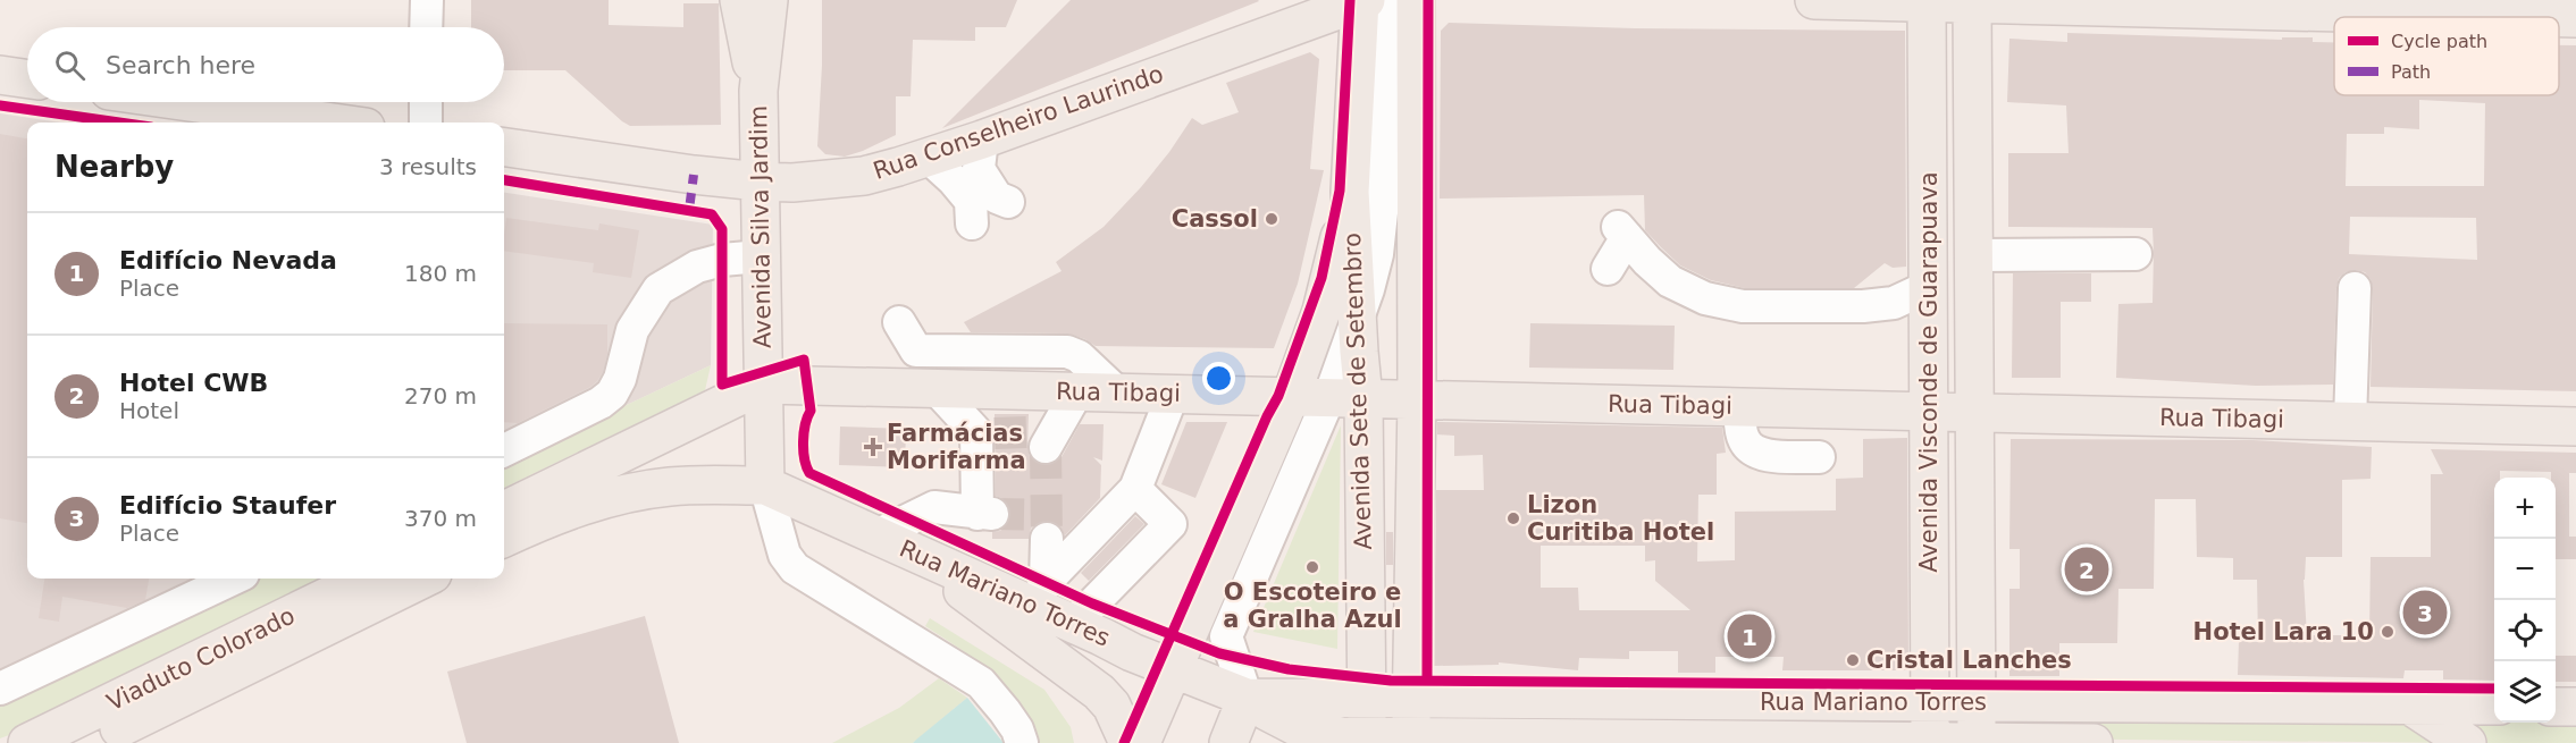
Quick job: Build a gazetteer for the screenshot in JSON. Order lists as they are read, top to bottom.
{
  "streets": {
    "main road": [
      "Rua Conselheiro Laurindo",
      "Avenida Silva Jardim",
      "Avenida Visconde de Guarapuava",
      "Avenida Sete de Setembro",
      "Rua Tibagi",
      "Rua Mariano Torres",
      "Viaduto Colorado"
    ]
  },
  "crossings": [
    ["Rua Conselheiro Laurindo", "Avenida Silva Jardim"],
    ["Rua Conselheiro Laurindo", "Avenida Sete de Setembro"],
    ["Avenida Silva Jardim", "Rua Tibagi"],
    ["Avenida Silva Jardim", "Rua Mariano Torres"],
    ["Avenida Visconde de Guarapuava", "Rua Tibagi"],
    ["Avenida Visconde de Guarapuava", "Rua Mariano Torres"],
    ["Avenida Sete de Setembro", "Rua Tibagi"],
    ["Avenida Sete de Setembro", "Rua Mariano Torres"]
  ],
  "places": {
    "other": [
      "Cassol",
      "Lizon Curitiba Hotel",
      "O Escoteiro e a Gralha Azul",
      "Hotel Lara 10",
      "Cristal Lanches"
    ],
    "health": ["Farmácias Morifarma"]
  },
  "legend": ["Cycle path", "Path"],
  "page": {
    "search": "Search here",
    "heading": ["Nearby", "3 results"],
    "list": [
      {
        "mark": "1",
        "name": "Edifício Nevada",
        "note": "Place",
        "value": "180 m"
      },
      {
        "mark": "2",
        "name": "Hotel CWB",
        "note": "Hotel",
        "value": "270 m"
      },
      {
        "mark": "3",
        "name": "Edifício Staufer",
        "note": "Place",
        "value": "370 m"
      }
    ],
    "map_buttons": ["+", "−"],
    "pins": ["2", "3", "1"]
  }
}
